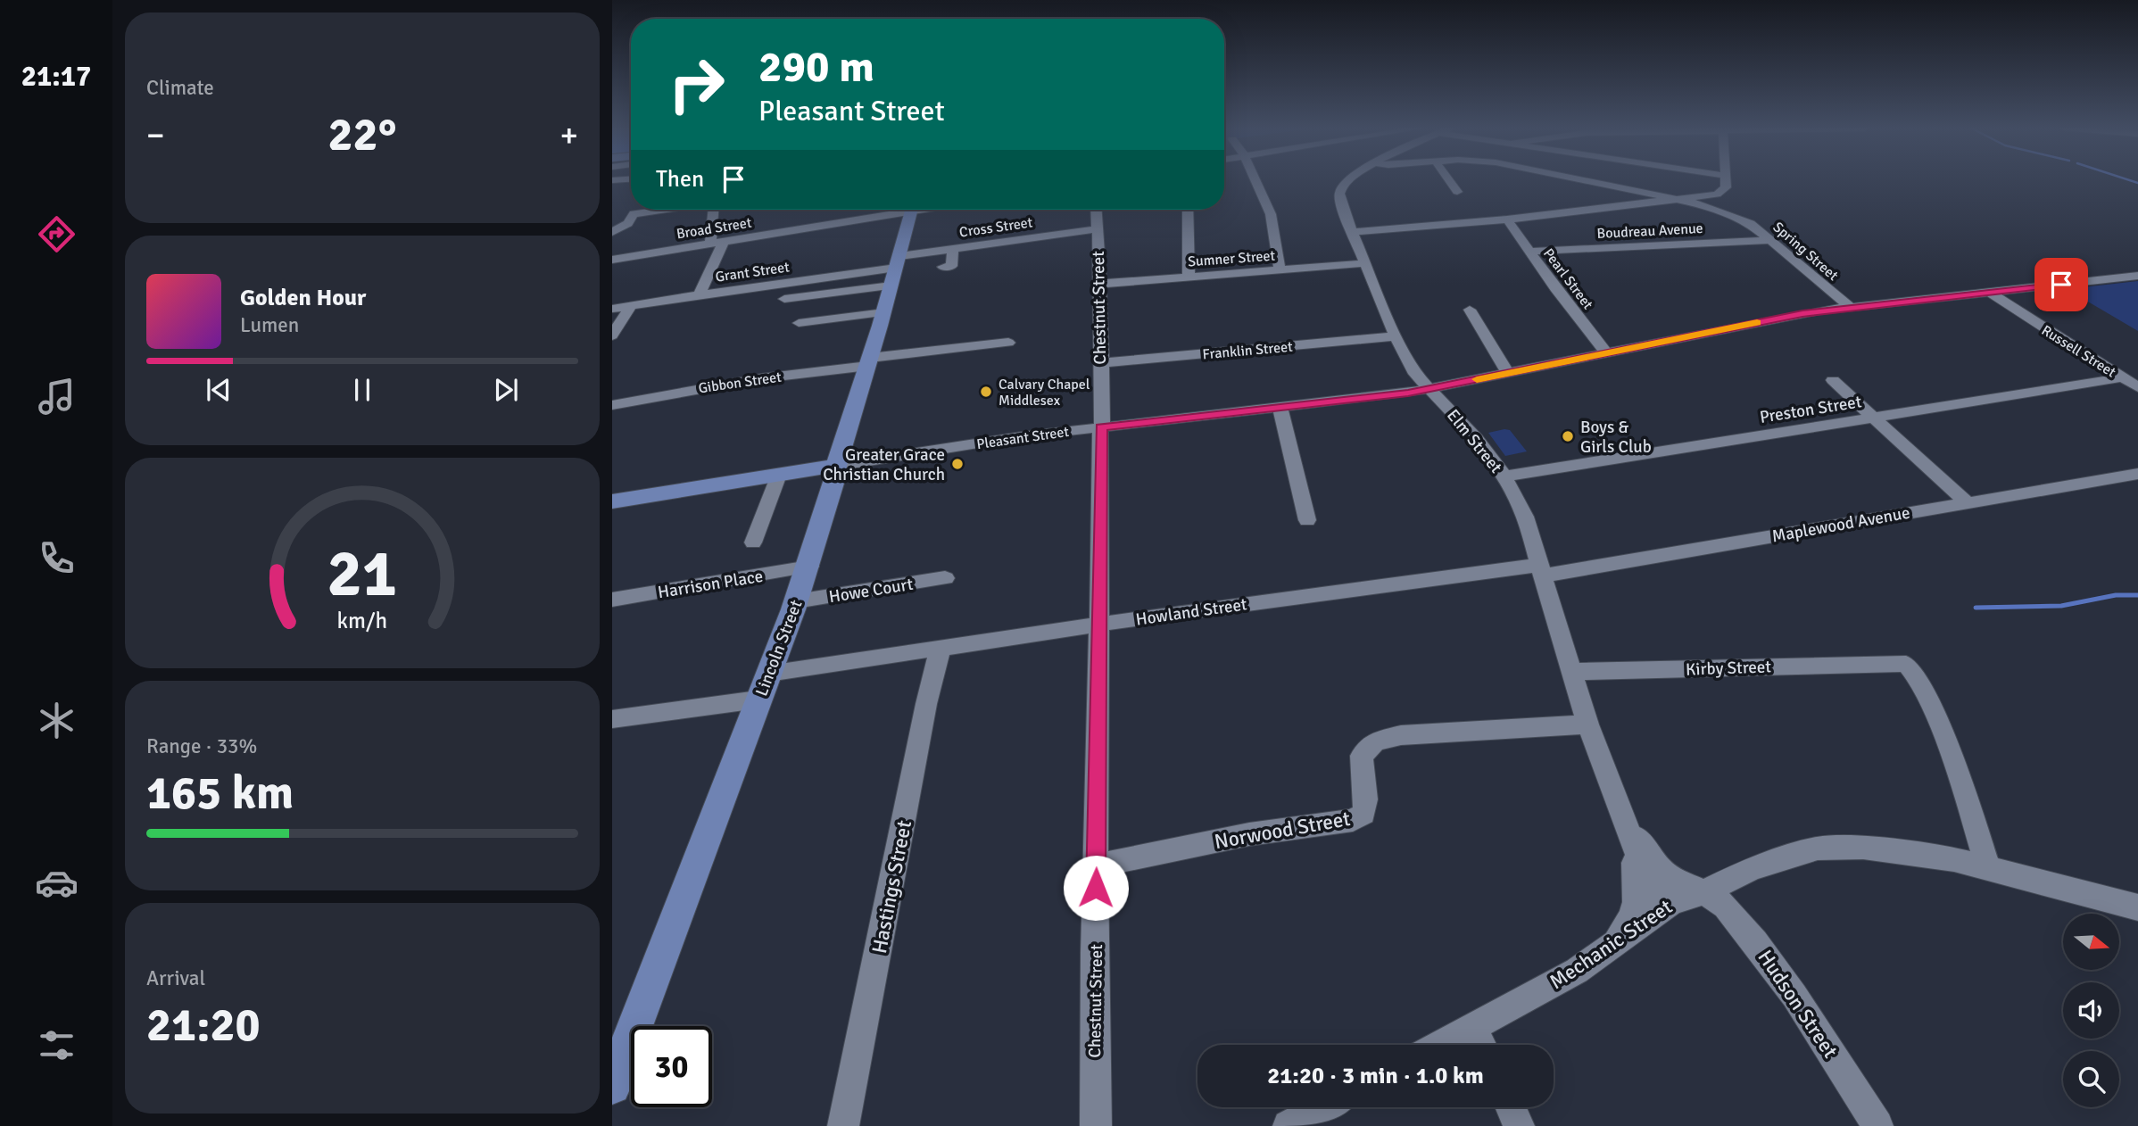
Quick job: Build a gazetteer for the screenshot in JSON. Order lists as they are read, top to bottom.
{
  "streets": {
    "main road": ["Pleasant Street", "Lincoln Street"],
    "street": [
      "Cross Street",
      "Broad Street",
      "Boudreau Avenue",
      "Spring Street",
      "Sumner Street",
      "Grant Street",
      "Pearl Street",
      "Chestnut Street",
      "Franklin Street",
      "Russell Street",
      "Gibbon Street",
      "Preston Street",
      "Elm Street",
      "Maplewood Avenue",
      "Harrison Place",
      "Howe Court",
      "Howland Street",
      "Kirby Street",
      "Norwood Street",
      "Hastings Street",
      "Mechanic Street",
      "Hudson Street"
    ]
  },
  "crossings": [
    ["Cross Street", "Grant Street"],
    ["Cross Street", "Chestnut Street"],
    ["Cross Street", "Lincoln Street"],
    ["Boudreau Avenue", "Spring Street"],
    ["Boudreau Avenue", "Pearl Street"],
    ["Spring Street", "Pleasant Street"],
    ["Sumner Street", "Chestnut Street"],
    ["Sumner Street", "Elm Street"],
    ["Grant Street", "Lincoln Street"],
    ["Pearl Street", "Pleasant Street"],
    ["Chestnut Street", "Franklin Street"],
    ["Chestnut Street", "Pleasant Street"],
    ["Chestnut Street", "Howland Street"],
    ["Chestnut Street", "Norwood Street"],
    ["Franklin Street", "Elm Street"],
    ["Russell Street", "Preston Street"],
    ["Russell Street", "Pleasant Street"],
    ["Gibbon Street", "Lincoln Street"],
    ["Preston Street", "Elm Street"],
    ["Pleasant Street", "Elm Street"],
    ["Pleasant Street", "Lincoln Street"],
    ["Elm Street", "Maplewood Avenue"],
    ["Elm Street", "Howland Street"],
    ["Elm Street", "Kirby Street"],
    ["Elm Street", "Norwood Street"],
    ["Elm Street", "Mechanic Street"],
    ["Elm Street", "Hudson Street"],
    ["Maplewood Avenue", "Howland Street"],
    ["Harrison Place", "Lincoln Street"],
    ["Howe Court", "Lincoln Street"],
    ["Howland Street", "Lincoln Street"],
    ["Howland Street", "Hastings Street"],
    ["Kirby Street", "Mechanic Street"],
    ["Mechanic Street", "Hudson Street"]
  ],
  "places": ["Calvary Chapel Middlesex", "Boys & Girls Club", "Greater Grace Christian Church"],
  "north": "right",
  "page": {
    "tabs": "21:17",
    "tile": [
      "Climate",
      ["Range · 33%", "165 km"],
      ["Arrival", "21:20"]
    ],
    "turn": ["290 m", "Pleasant Street"],
    "heat": ["−", "22°", "+"],
    "then": "Then",
    "song": ["Golden Hour", "Lumen"],
    "limit": "30",
    "trip": "21:20 · 3 min · 1.0 km",
    "gauge": ["21", "km/h"]
  }
}
